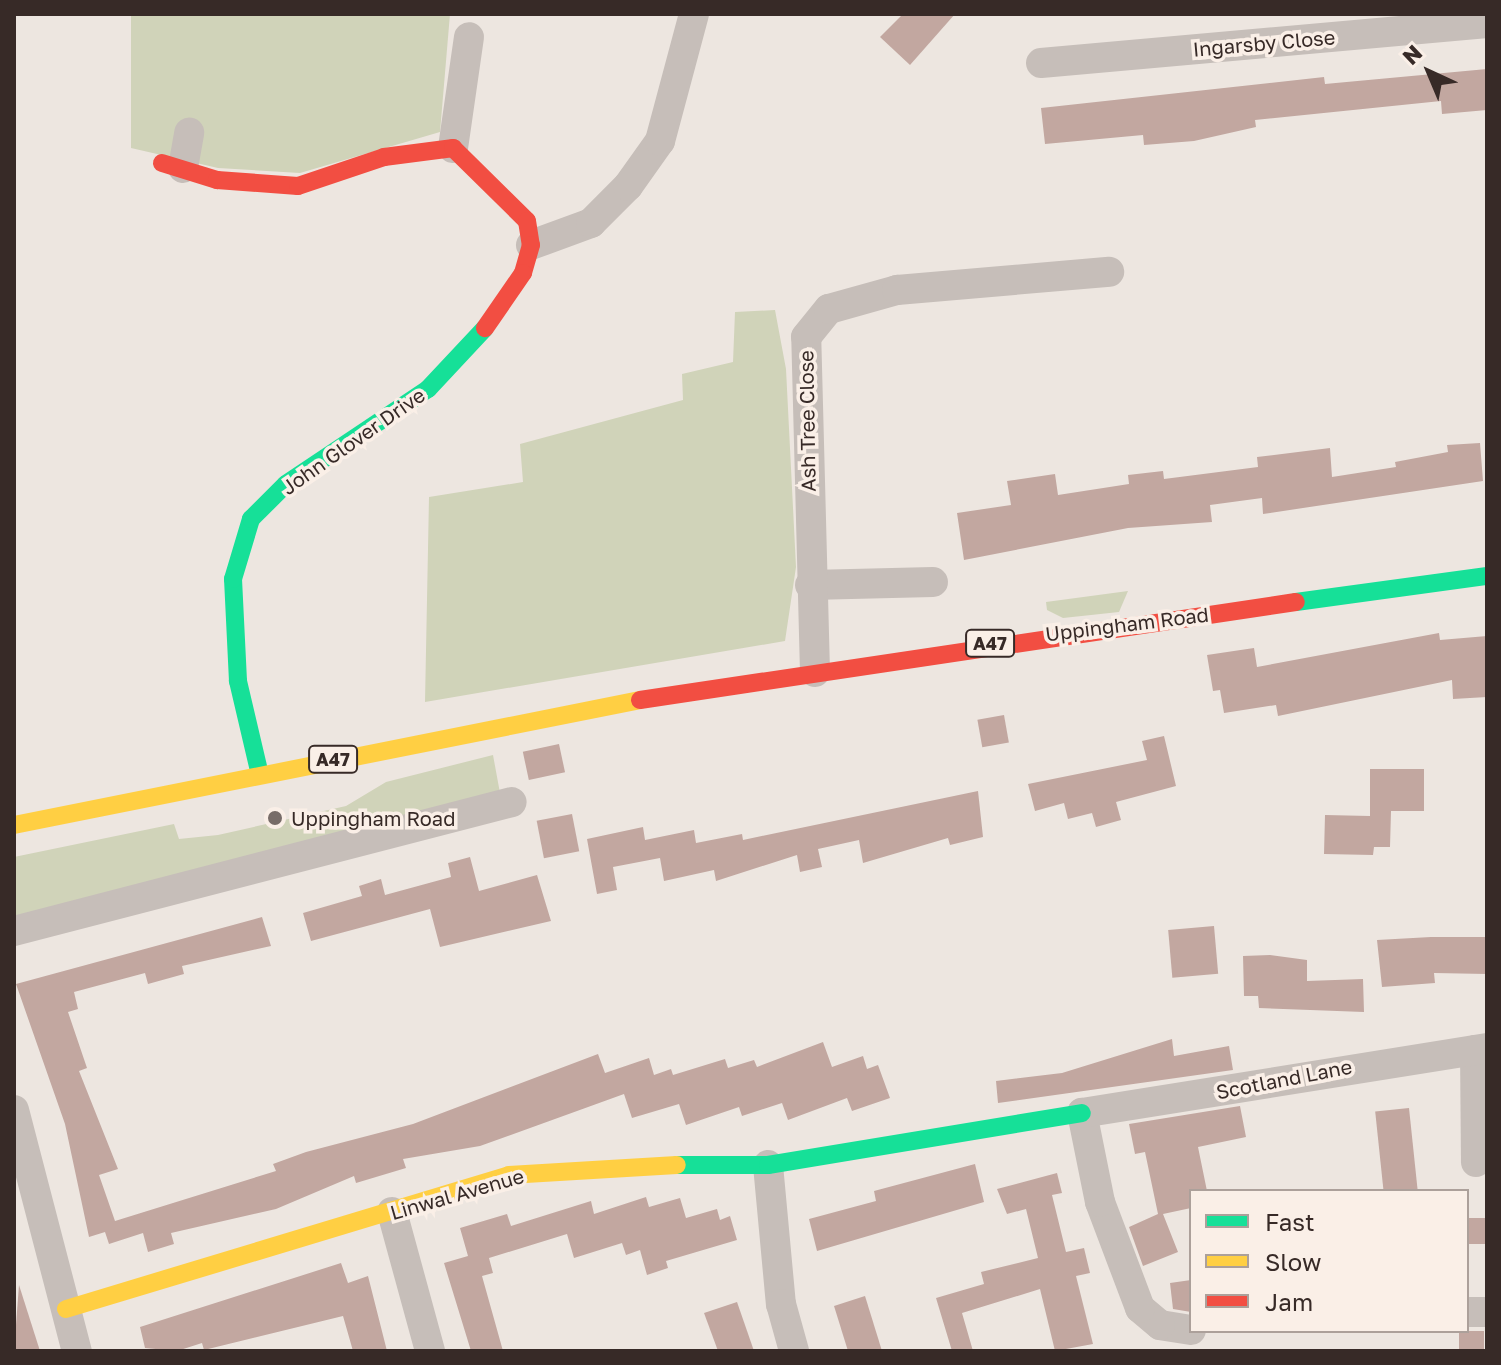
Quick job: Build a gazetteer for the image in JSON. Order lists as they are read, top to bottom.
{
  "streets": {
    "main road": [
      "John Glover Drive",
      "Uppingham Road",
      "A47",
      "Scotland Lane",
      "Linwal Avenue"
    ],
    "street": ["Ingarsby Close", "Ash Tree Close"]
  },
  "crossings": [
    ["Ash Tree Close", "Uppingham Road"],
    ["John Glover Drive", "Uppingham Road"],
    ["Scotland Lane", "Linwal Avenue"]
  ],
  "places": ["Uppingham Road"],
  "legend": ["Fast", "Slow", "Jam"],
  "north": "top left"
}
